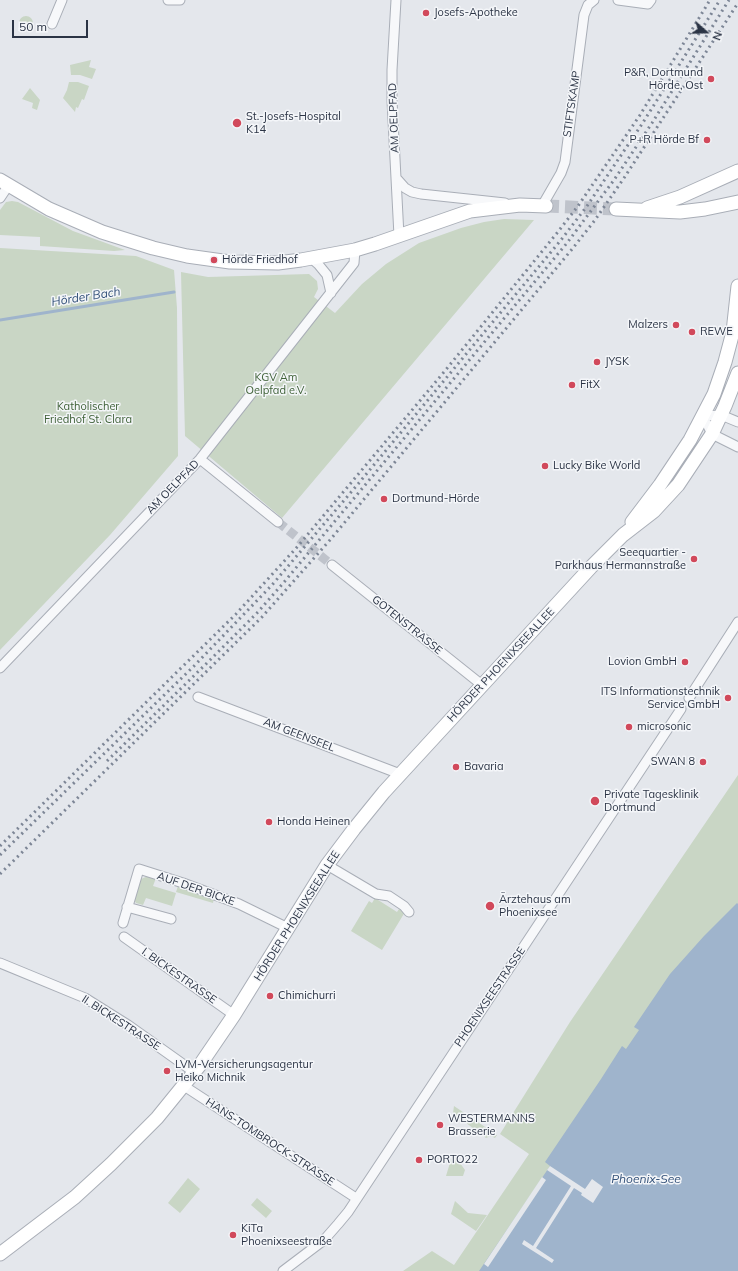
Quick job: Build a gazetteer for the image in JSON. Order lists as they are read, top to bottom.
{
  "streets": {
    "main road": ["HÖRDER PHOENIXSEEALLEE"],
    "street": [
      "STIFTSKAMP",
      "AM OELPFAD",
      "GOTENSTRASSE",
      "AM GEENSEEL",
      "AUF DER BICKE",
      "I. BICKESTRASSE",
      "PHOENIXSEESTRASSE",
      "II. BICKESTRASSE",
      "HANS-TOMBROCK-STRASSE"
    ]
  },
  "crossings": [
    ["GOTENSTRASSE", "HÖRDER PHOENIXSEEALLEE"],
    ["HÖRDER PHOENIXSEEALLEE", "AM GEENSEEL"],
    ["HÖRDER PHOENIXSEEALLEE", "AUF DER BICKE"],
    ["HÖRDER PHOENIXSEEALLEE", "I. BICKESTRASSE"],
    ["HÖRDER PHOENIXSEEALLEE", "II. BICKESTRASSE"],
    ["HÖRDER PHOENIXSEEALLEE", "HANS-TOMBROCK-STRASSE"],
    ["PHOENIXSEESTRASSE", "HANS-TOMBROCK-STRASSE"]
  ],
  "water": ["Hörder Bach", "Phoenix-See"],
  "parks": ["KGV Am Oelpfad e.V.", "Katholischer Friedhof St. Clara"],
  "places": [
    "Josefs-Apotheke",
    "P&R, Dortmund Hörde, Ost",
    "St.-Josefs-Hospital K14",
    "P+R Hörde Bf",
    "Hörde Friedhof",
    "Malzers",
    "REWE",
    "JYSK",
    "FitX",
    "Lucky Bike World",
    "Dortmund-Hörde",
    "Seequartier - Parkhaus Hermannstraße",
    "Lovion GmbH",
    "ITS Informationstechnik Service GmbH",
    "microsonic",
    "SWAN 8",
    "Bavaria",
    "Private Tagesklinik Dortmund",
    "Honda Heinen",
    "Ärztehaus am Phoenixsee",
    "Chimichurri",
    "LVM-Versicherungsagentur Heiko Michnik",
    "WESTERMANNS Brasserie",
    "PORTO22",
    "KiTa Phoenixseestraße"
  ],
  "scale_bar": "50 m",
  "north": "right"
}
